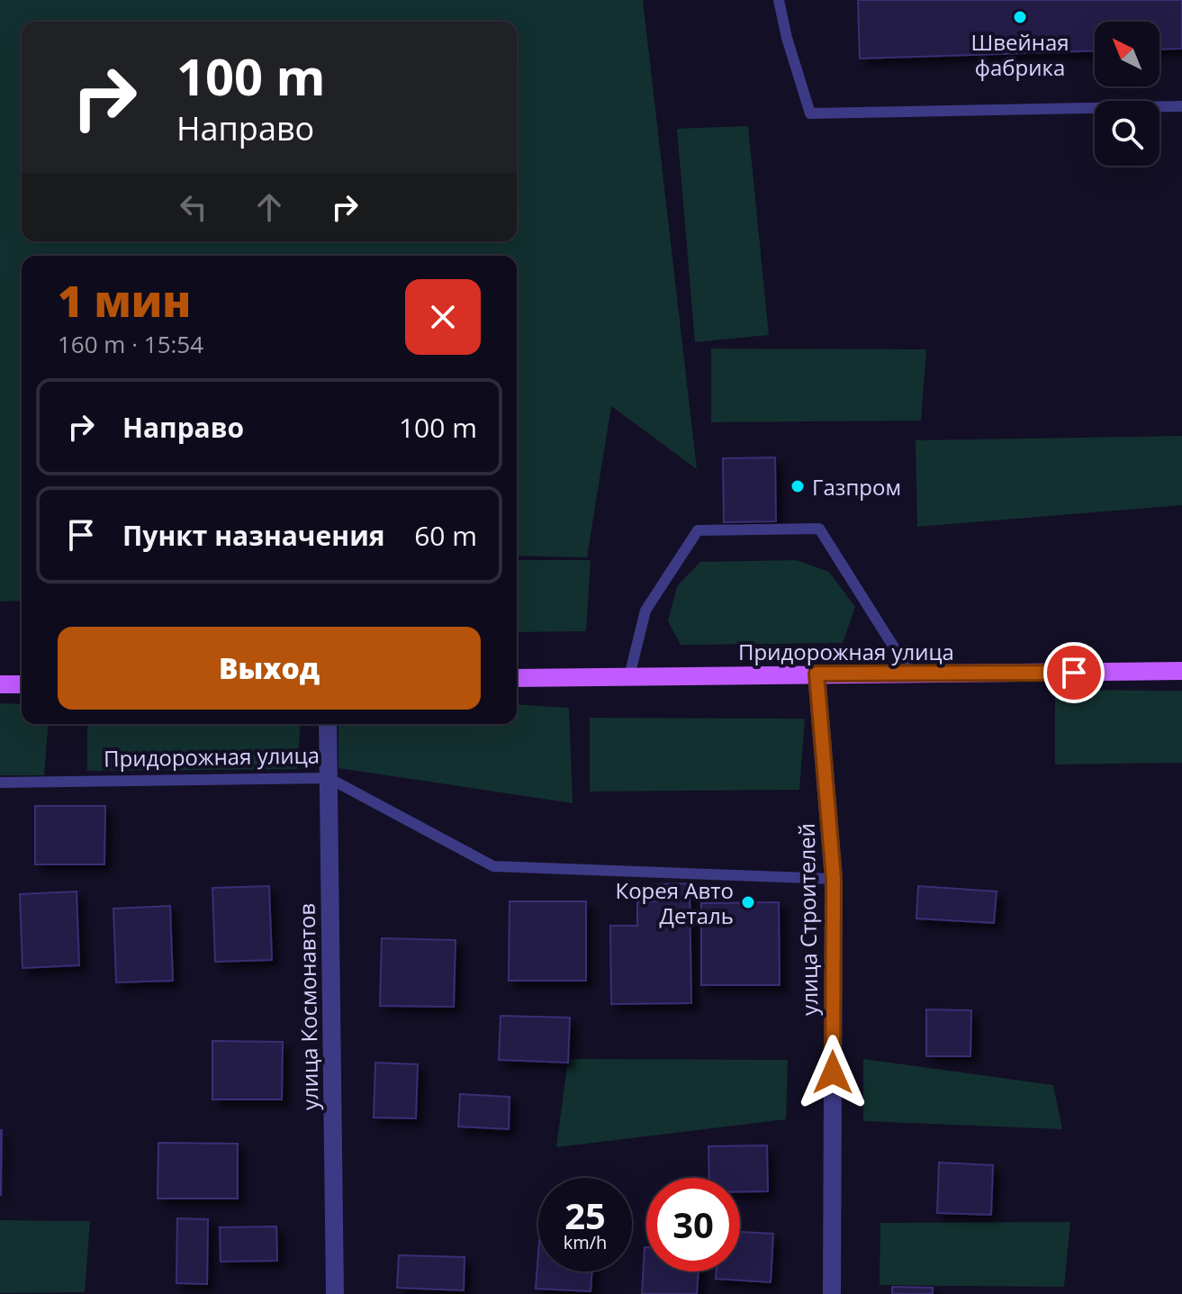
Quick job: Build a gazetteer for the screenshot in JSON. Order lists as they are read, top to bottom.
{
  "streets": {
    "main road": ["Придорожная улица"],
    "street": ["улица Строителей", "улица Космонавтов"]
  },
  "crossings": [
    ["Придорожная улица", "улица Строителей"],
    ["Придорожная улица", "улица Космонавтов"]
  ],
  "places": ["Швейная фабрика", "Газпром", "Корея Авто Деталь"],
  "north": "top left",
  "page": {
    "turn": ["100 m", "Направо"],
    "heading": ["1 мин", "160 m · 15:54"],
    "list": [
      {
        "name": "Направо",
        "value": "100 m"
      },
      {
        "name": "Пункт назначения",
        "value": "60 m"
      }
    ],
    "buttons": "Выход",
    "speed": "25 km/h",
    "limit": "30"
  }
}
